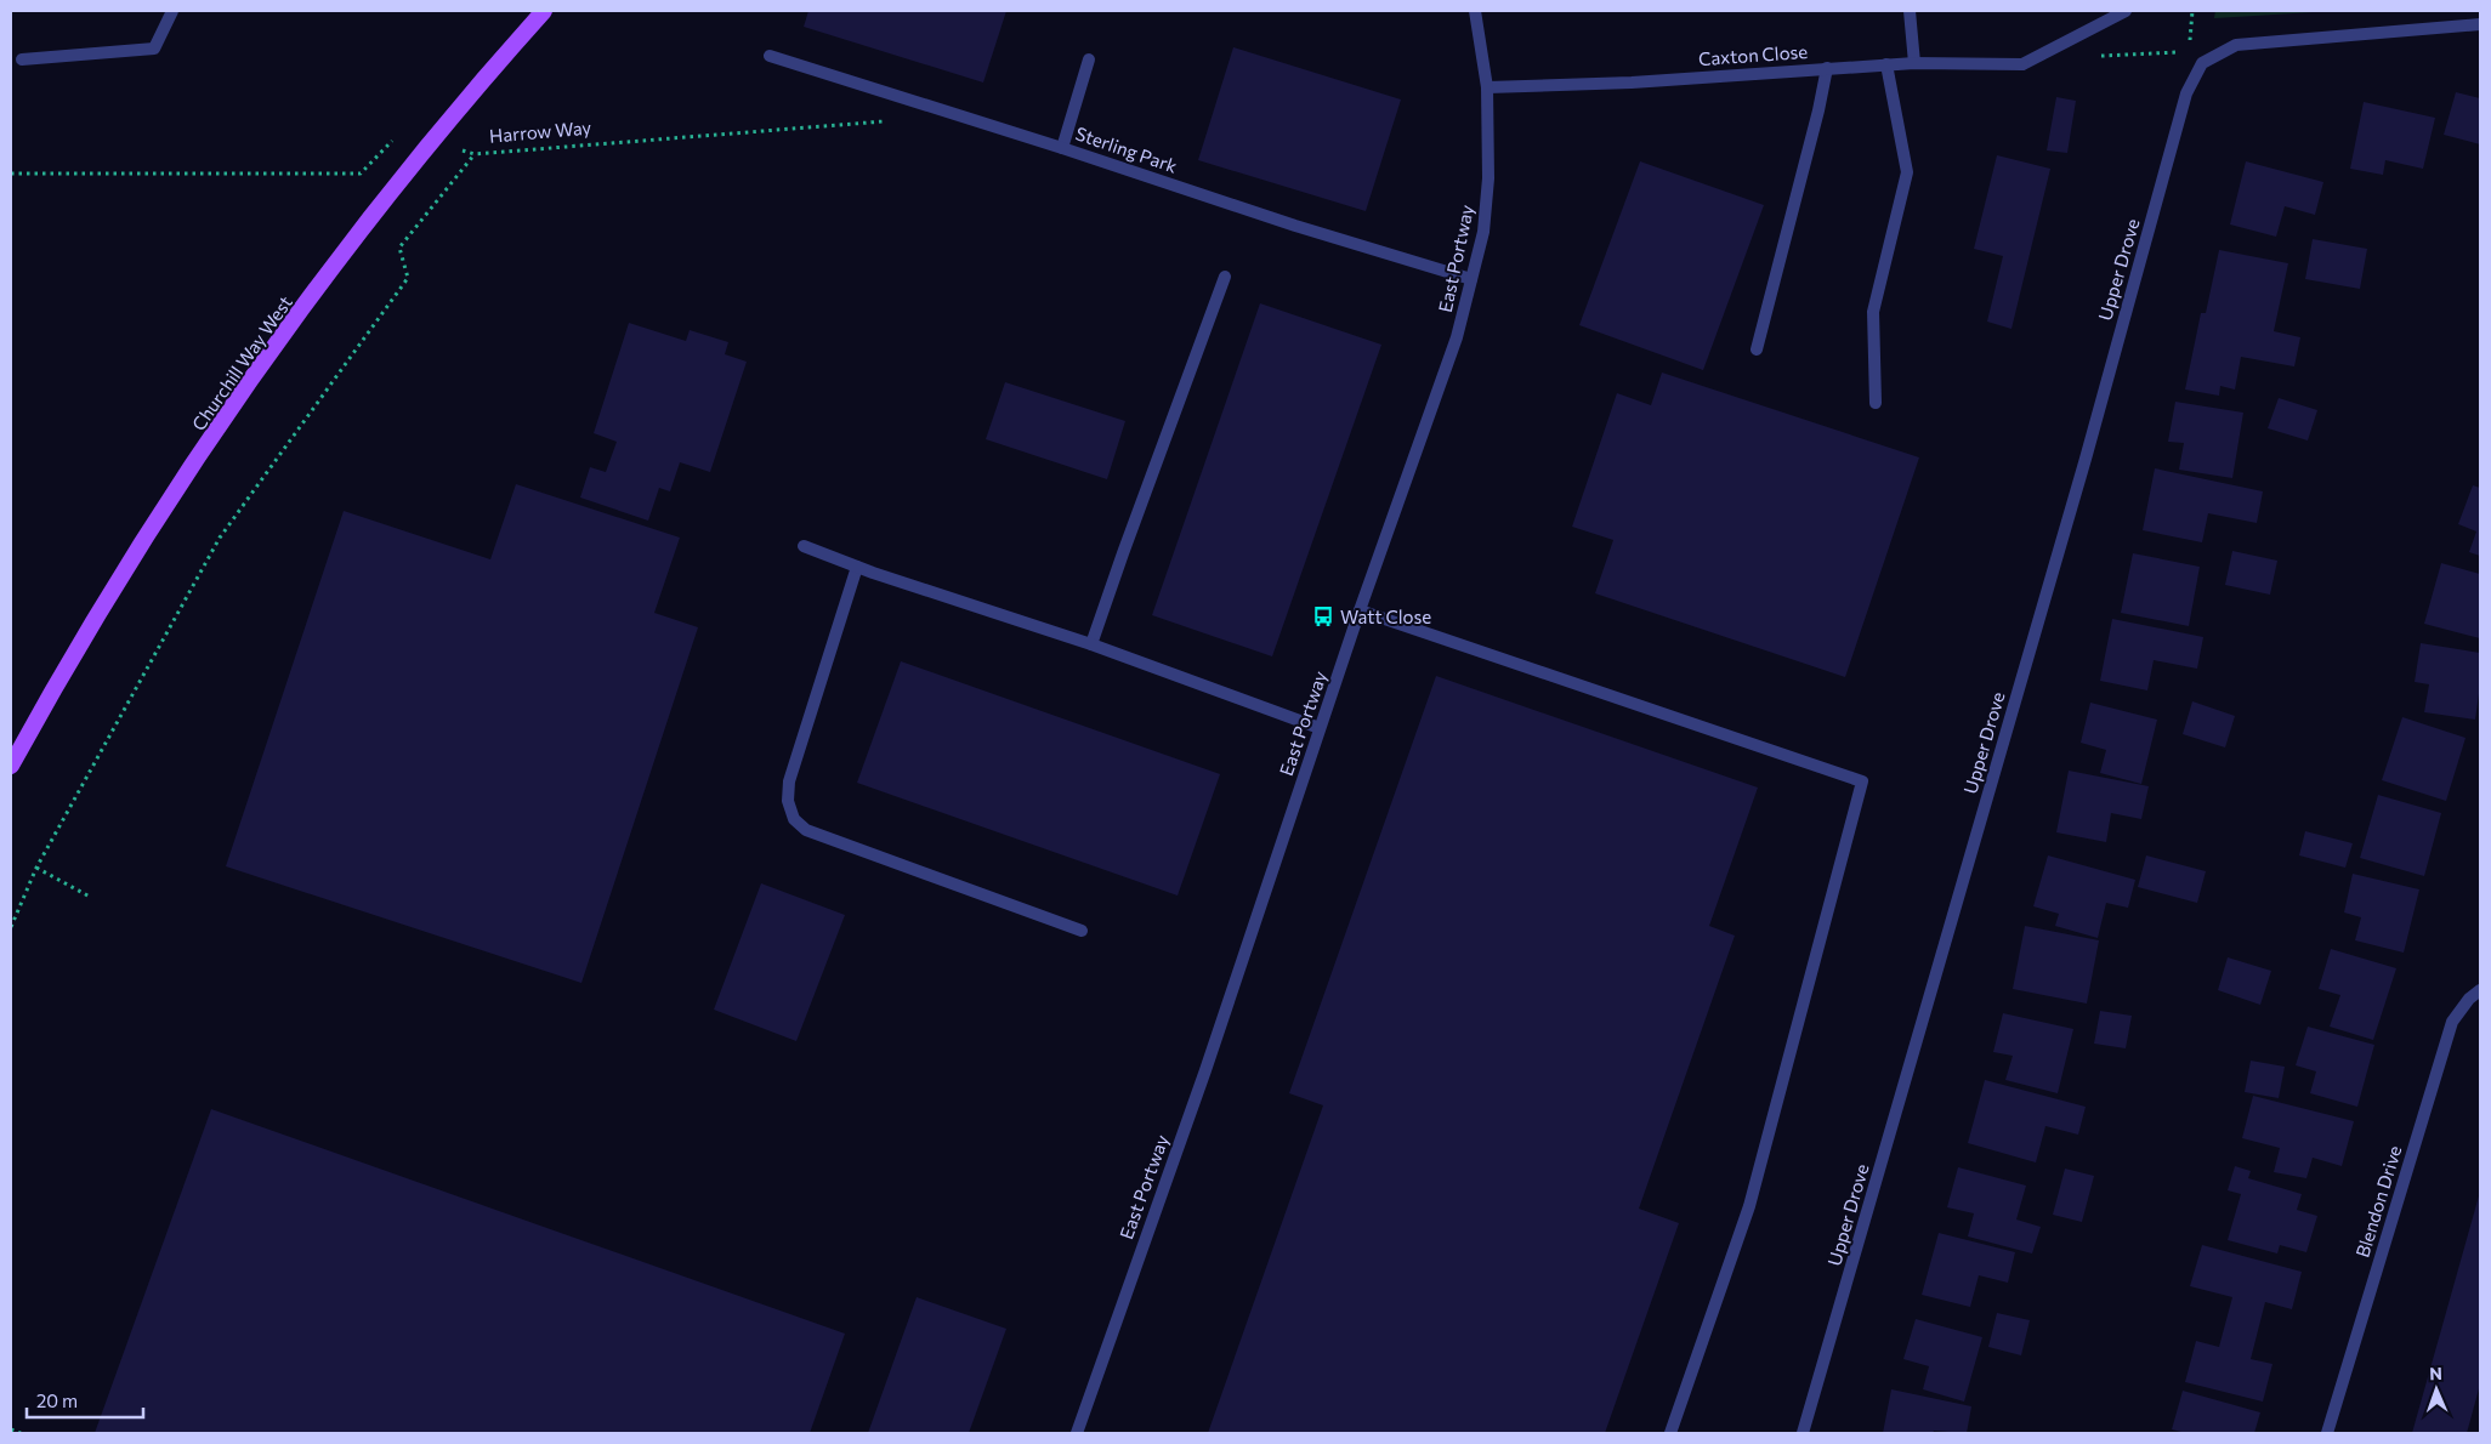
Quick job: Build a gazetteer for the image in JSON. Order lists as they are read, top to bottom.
{
  "streets": {
    "main road": ["Churchill Way West"],
    "street": [
      "Caxton Close",
      "Sterling Park",
      "East Portway",
      "Upper Drove",
      "Blendon Drive"
    ],
    "path": ["Harrow Way"]
  },
  "crossings": [
    ["Caxton Close", "East Portway"],
    ["Harrow Way", "Churchill Way West"],
    ["Sterling Park", "East Portway"]
  ],
  "places": {
    "bus stop": ["Watt Close"]
  },
  "scale_bar": "20 m",
  "north": "top"
}
